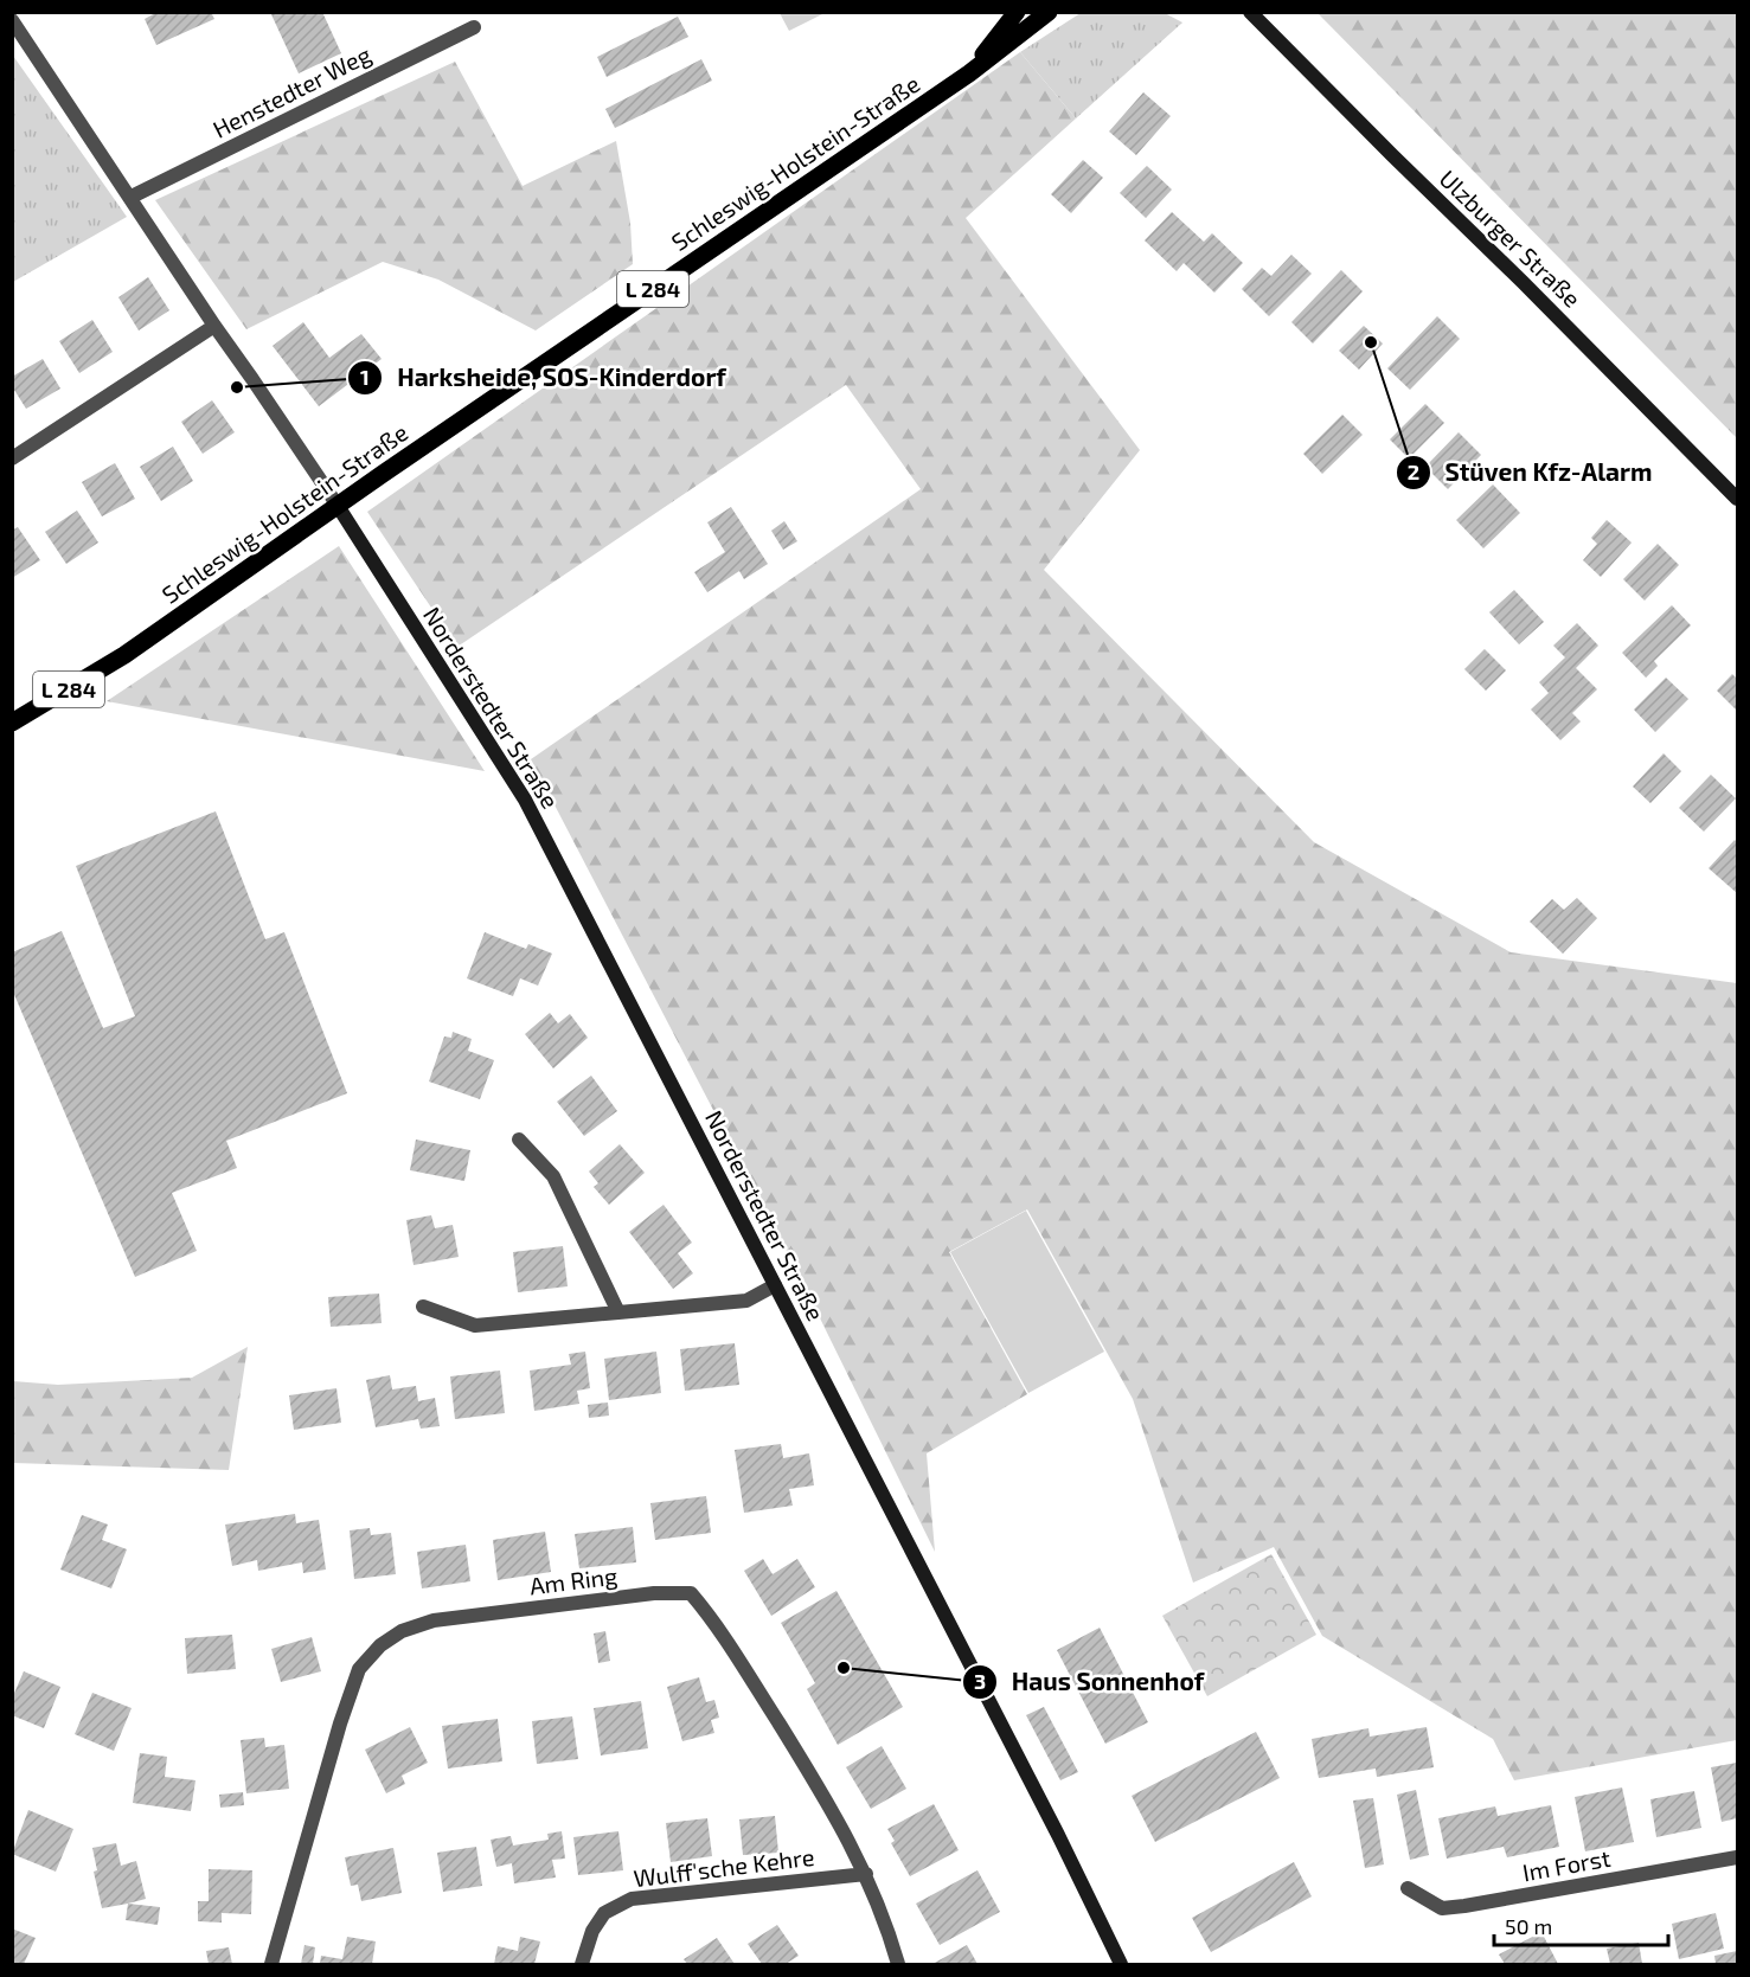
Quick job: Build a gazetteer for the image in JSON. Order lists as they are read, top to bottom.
{
  "streets": {
    "main road": ["Schleswig-Holstein-Straße", "L 284"],
    "street": [
      "Henstedter Weg",
      "Ulzburger Straße",
      "Norderstedter Straße",
      "Am Ring",
      "Im Forst",
      "Wulff'sche Kehre"
    ]
  },
  "crossings": [
    ["Schleswig-Holstein-Straße", "Norderstedter Straße"],
    ["Am Ring", "Wulff'sche Kehre"]
  ],
  "places": ["Stüven Kfz-Alarm", "Harksheide, SOS-Kinderdorf", "Haus Sonnenhof"],
  "scale_bar": "50 m"
}
